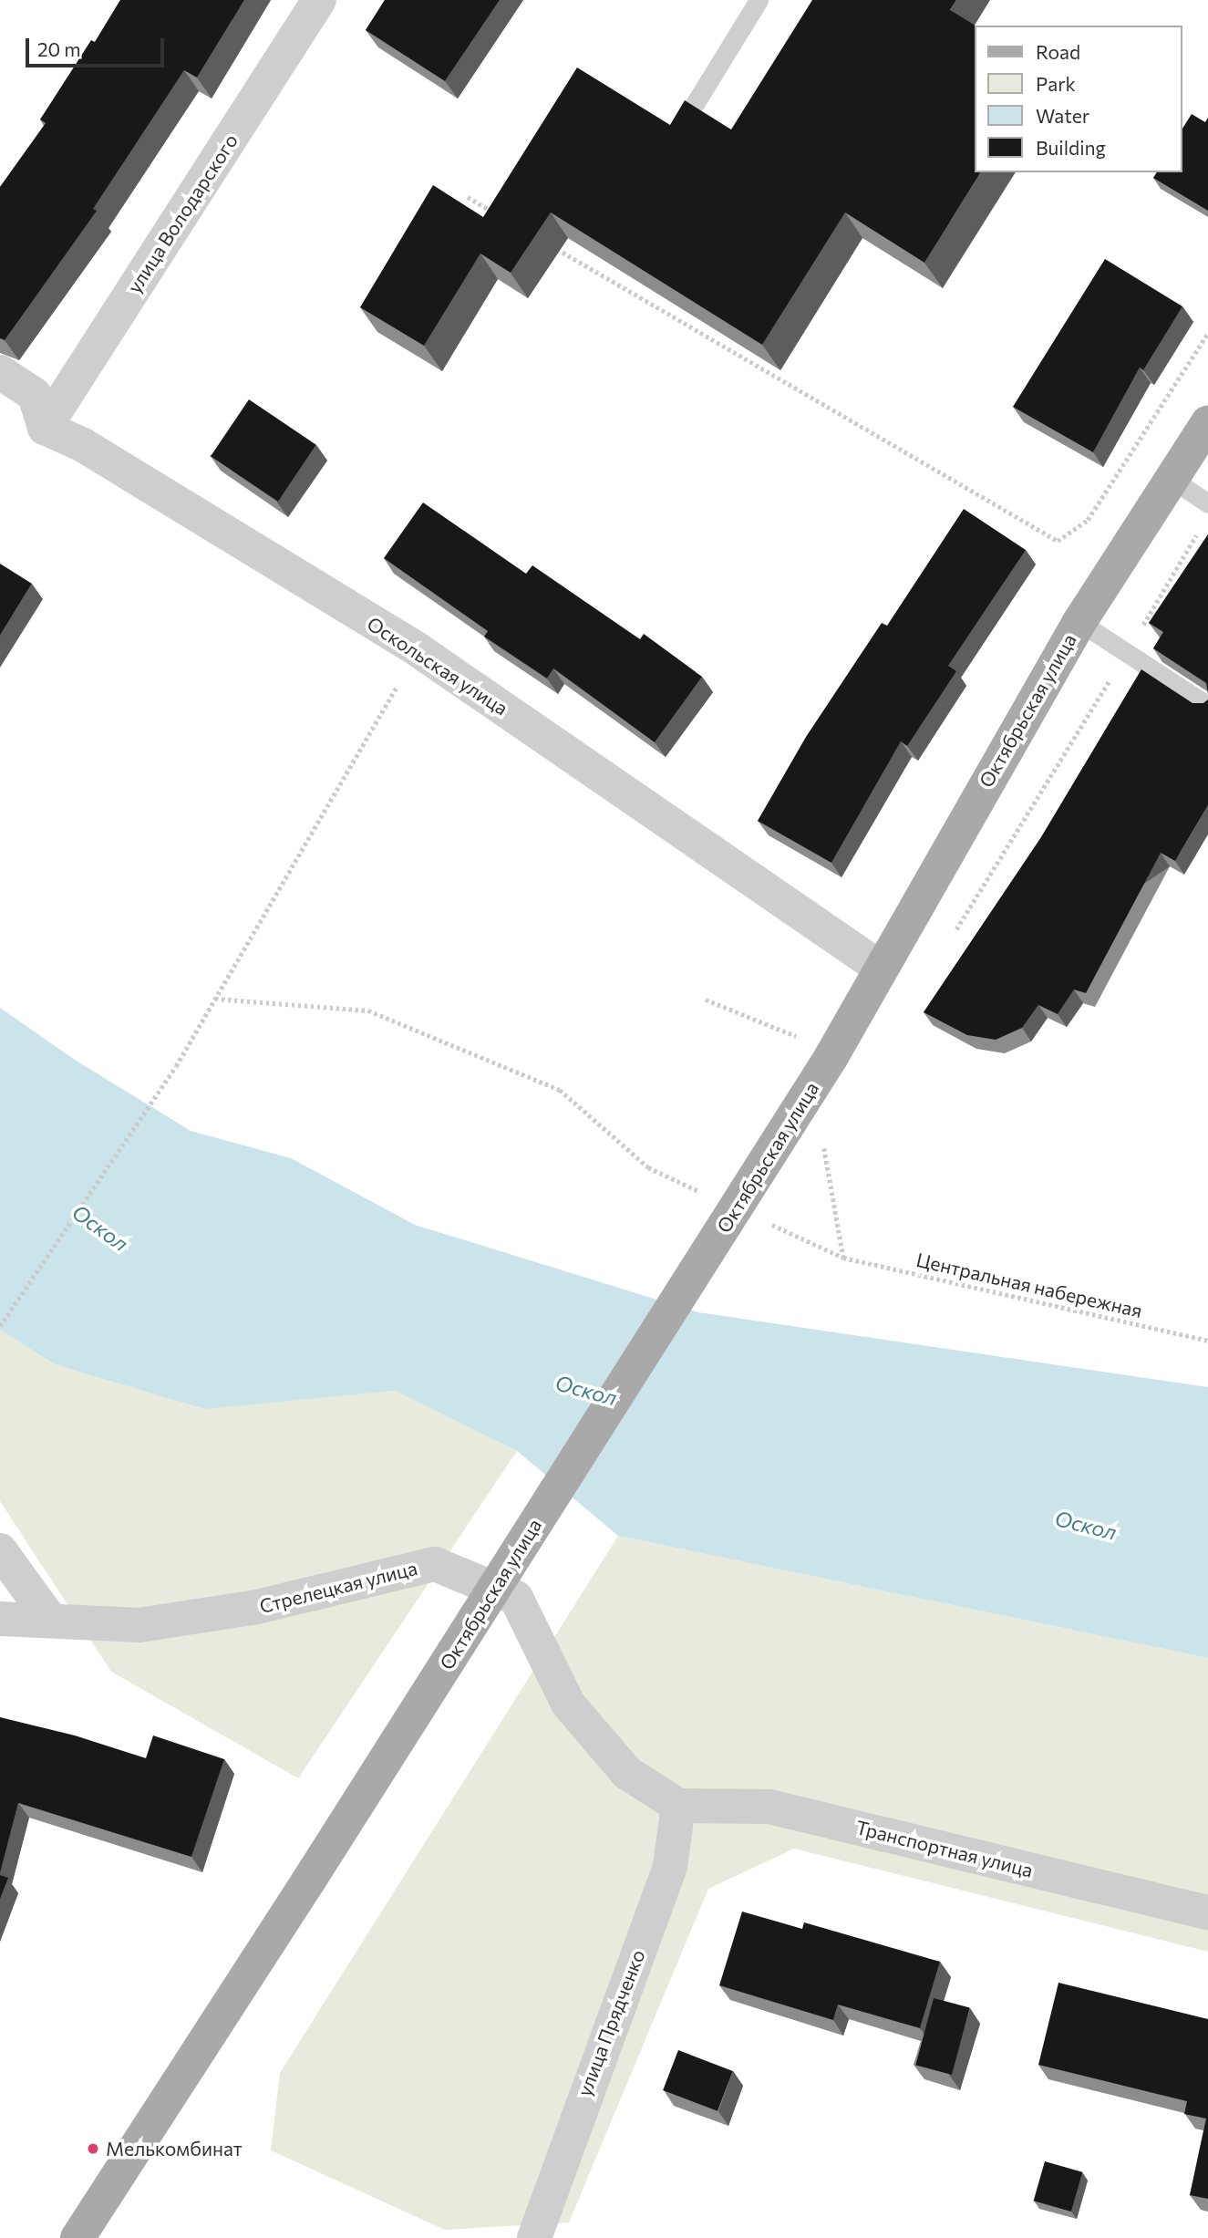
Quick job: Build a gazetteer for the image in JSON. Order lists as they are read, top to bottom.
{
  "streets": {
    "main road": ["Октябрьская улица"],
    "street": [
      "улица Володарского",
      "Оскольская улица",
      "Стрелецкая улица",
      "Транспортная улица",
      "улица Прядченко"
    ],
    "path": ["Центральная набережная"]
  },
  "crossings": [
    ["улица Володарского", "Оскольская улица"],
    ["Оскольская улица", "Октябрьская улица"],
    ["Стрелецкая улица", "Транспортная улица"],
    ["Стрелецкая улица", "улица Прядченко"],
    ["Транспортная улица", "улица Прядченко"]
  ],
  "water": ["Оскол"],
  "places": ["Мелькомбинат"],
  "legend": [
    "Road",
    "Park",
    "Water",
    "Building"
  ],
  "scale_bar": "20 m"
}
